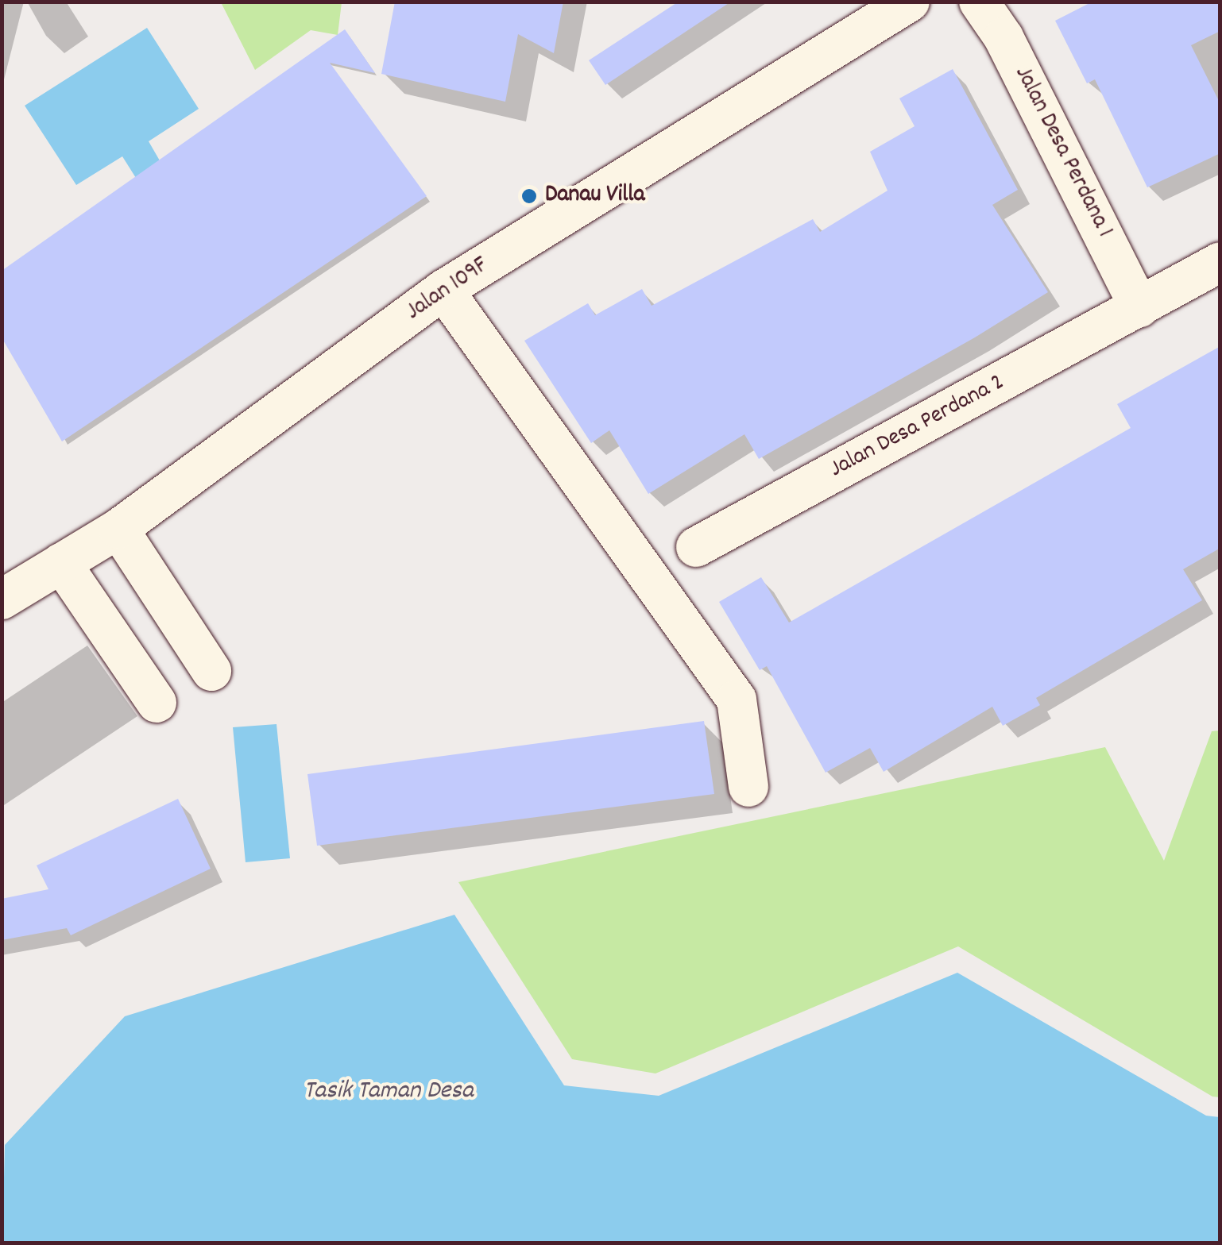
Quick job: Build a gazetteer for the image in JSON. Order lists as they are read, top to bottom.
{
  "streets": {
    "street": ["Jalan Desa Perdana 1", "Jalan 109F", "Jalan Desa Perdana 2"]
  },
  "crossings": [
    ["Jalan Desa Perdana 1", "Jalan Desa Perdana 2"]
  ],
  "water": ["Tasik Taman Desa"],
  "places": ["Danau Villa"]
}
